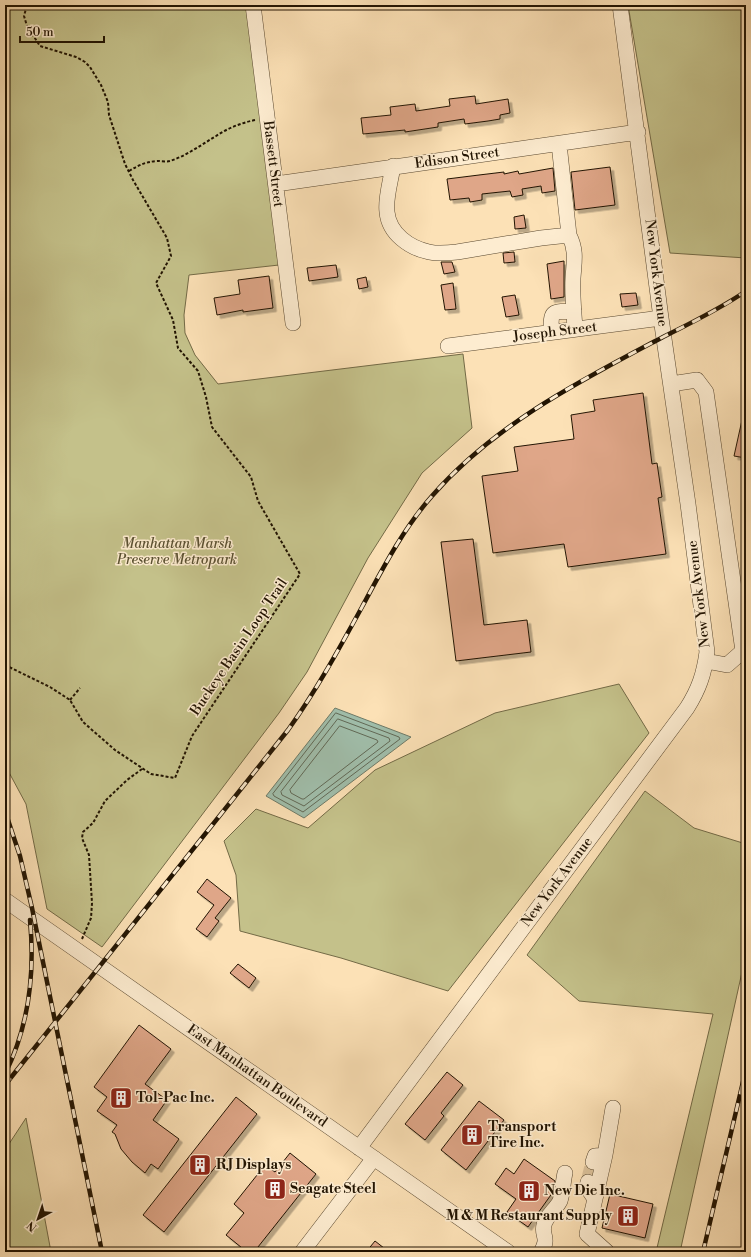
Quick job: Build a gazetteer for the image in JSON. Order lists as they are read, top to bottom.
{
  "streets": {
    "street": [
      "Edison Street",
      "Bassett Street",
      "New York Avenue",
      "Joseph Street",
      "East Manhattan Boulevard"
    ],
    "path": ["Buckeye Basin Loop Trail"]
  },
  "crossings": [
    ["Edison Street", "Bassett Street"],
    ["Edison Street", "New York Avenue"],
    ["New York Avenue", "Joseph Street"],
    ["New York Avenue", "East Manhattan Boulevard"]
  ],
  "parks": ["Manhattan Marsh Preserve Metropark"],
  "places": {
    "building": [
      "Tol-Pac Inc.",
      "Transport Tire Inc.",
      "RJ Displays",
      "Seagate Steel",
      "New Die Inc.",
      "M & M Restaurant Supply"
    ]
  },
  "scale_bar": "50 m",
  "north": "bottom left"
}
